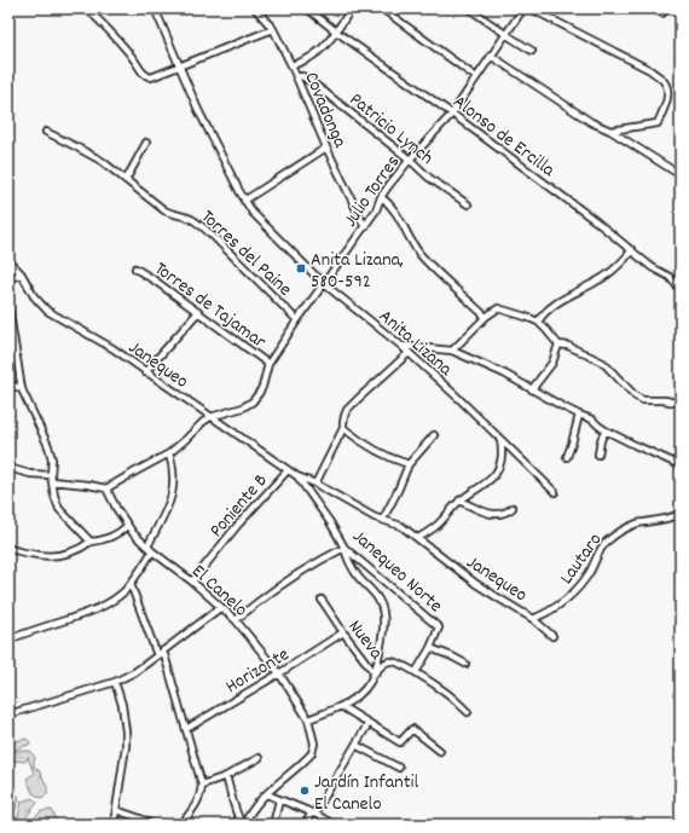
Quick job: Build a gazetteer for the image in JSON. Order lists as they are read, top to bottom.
{
  "streets": {
    "street": [
      "Covadonga",
      "Patricio Lynch",
      "Alonso de Ercilla",
      "Julio Torres",
      "Torres del Paine",
      "Torres de Tajamar",
      "Anita Lizana",
      "Janequeo",
      "Poniente B",
      "Lautaro",
      "Janequeo Norte",
      "El Canelo",
      "Nueva",
      "Horizonte"
    ]
  },
  "crossings": [
    ["Covadonga", "Patricio Lynch"],
    ["Covadonga", "Julio Torres"],
    ["Patricio Lynch", "Julio Torres"],
    ["Alonso de Ercilla", "Julio Torres"],
    ["Julio Torres", "Torres del Paine"],
    ["Julio Torres", "Torres de Tajamar"],
    ["Julio Torres", "Anita Lizana"],
    ["Julio Torres", "Janequeo"],
    ["Julio Torres", "El Canelo"],
    ["Janequeo", "Poniente B"],
    ["Janequeo", "Lautaro"],
    ["Janequeo", "Janequeo Norte"],
    ["Poniente B", "Janequeo Norte"],
    ["Poniente B", "El Canelo"],
    ["Janequeo Norte", "Nueva"],
    ["El Canelo", "Horizonte"],
    ["Nueva", "Horizonte"]
  ],
  "places": {
    "transit": ["Anita Lizana, 580-592"],
    "other": ["Jardín Infantil El Canelo"]
  }
}
